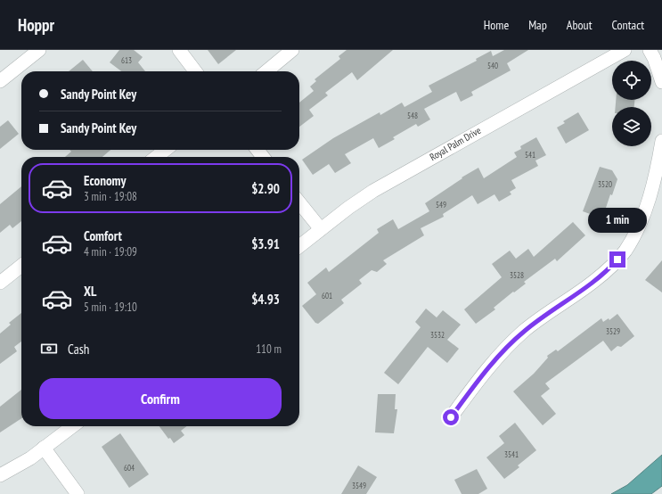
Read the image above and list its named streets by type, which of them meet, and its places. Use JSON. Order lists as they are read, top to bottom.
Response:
{
  "streets": {
    "street": ["Royal Palm Drive"]
  },
  "house_numbers": [
    "613",
    "540",
    "548",
    "541",
    "3520",
    "549",
    "3528",
    "601",
    "3529",
    "3532",
    "3541",
    "604",
    "3549"
  ],
  "page": {
    "header": "Hoppr",
    "nav": [
      "Home",
      "Map",
      "About",
      "Contact"
    ],
    "banner": ["Sandy Point Key", "Sandy Point Key"],
    "list": [
      {
        "name": "Economy",
        "note": "3 min · 19:08",
        "value": "$2.90"
      },
      {
        "name": "Comfort",
        "note": "4 min · 19:09",
        "value": "$3.91"
      },
      {
        "name": "XL",
        "note": "5 min · 19:10",
        "value": "$4.93"
      }
    ],
    "bubble": "1 min",
    "pay": ["Cash", "110 m"],
    "buttons": "Confirm"
  }
}
